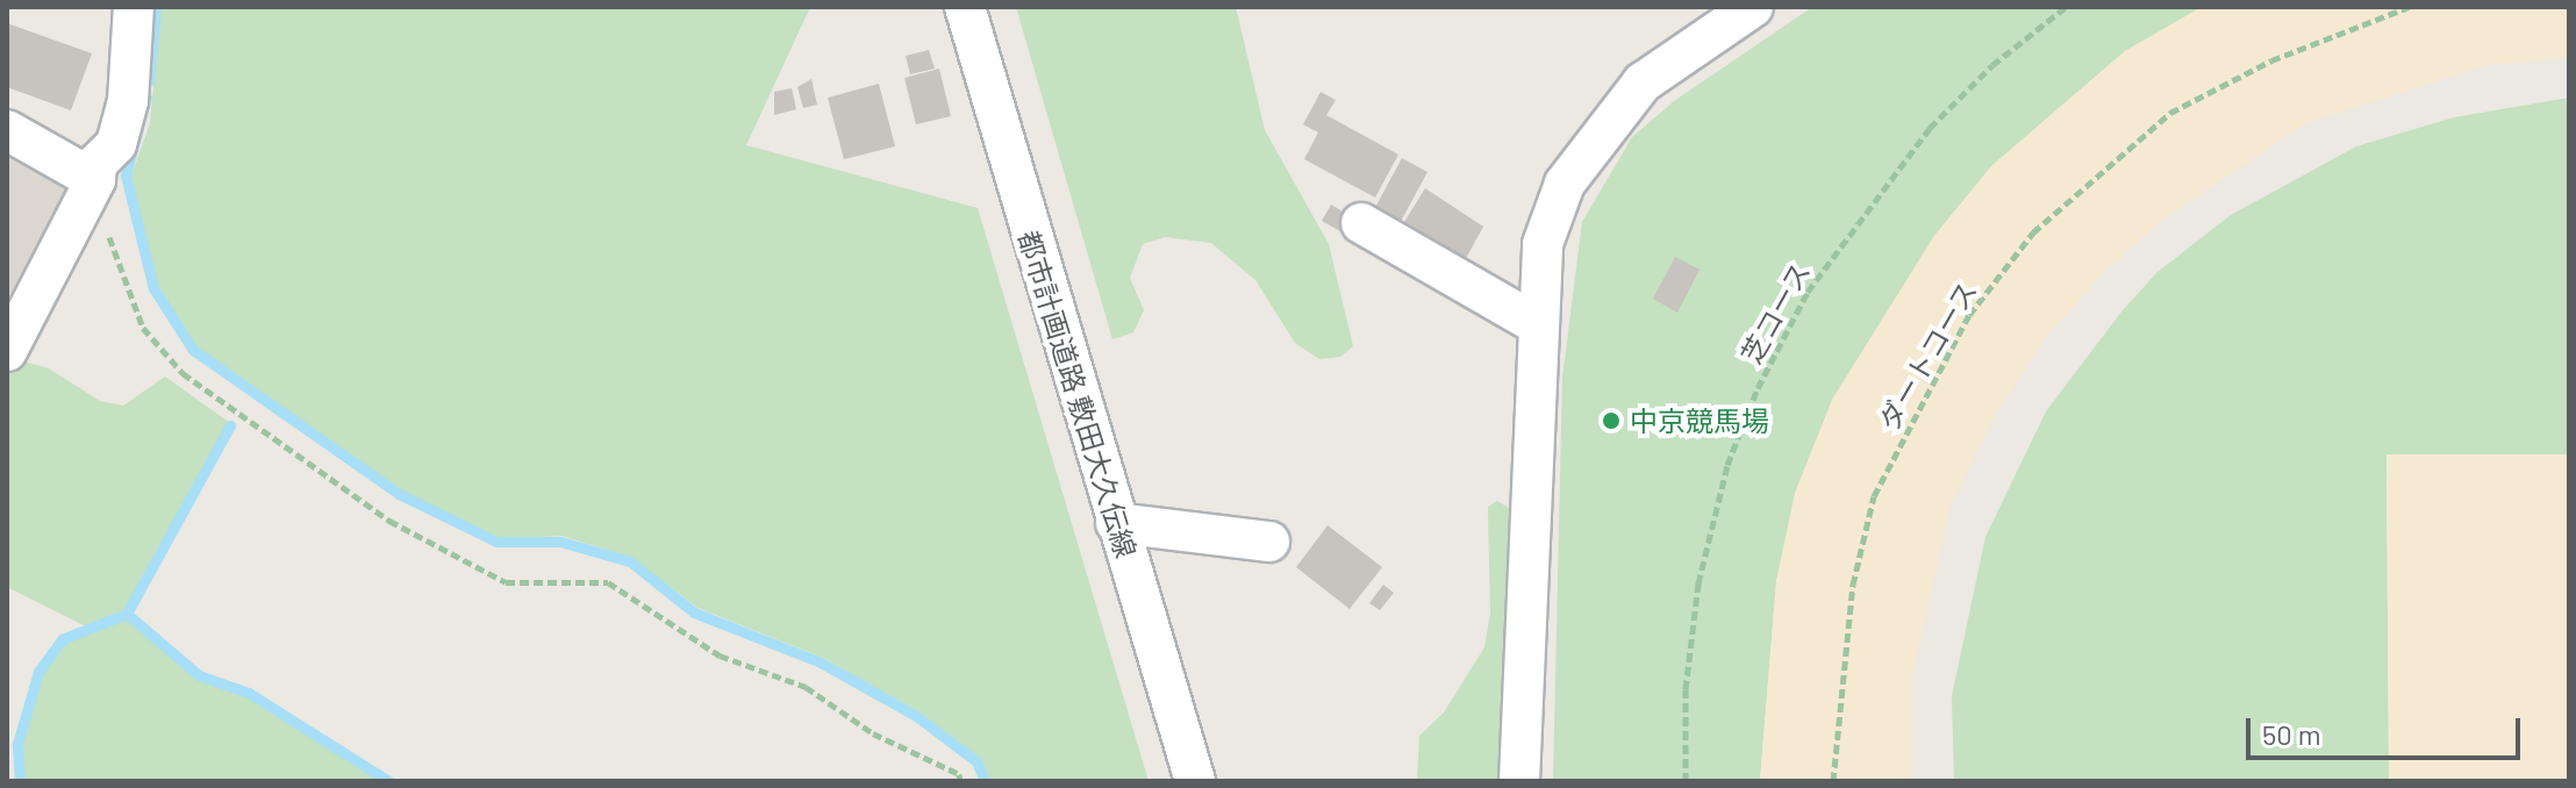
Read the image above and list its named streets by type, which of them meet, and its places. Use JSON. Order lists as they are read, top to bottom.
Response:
{
  "streets": {
    "street": ["都市計画道路 敷田大久伝線"],
    "path": ["芝コース", "ダートコース"]
  },
  "places": ["中京競馬場"],
  "scale_bar": "50 m"
}
